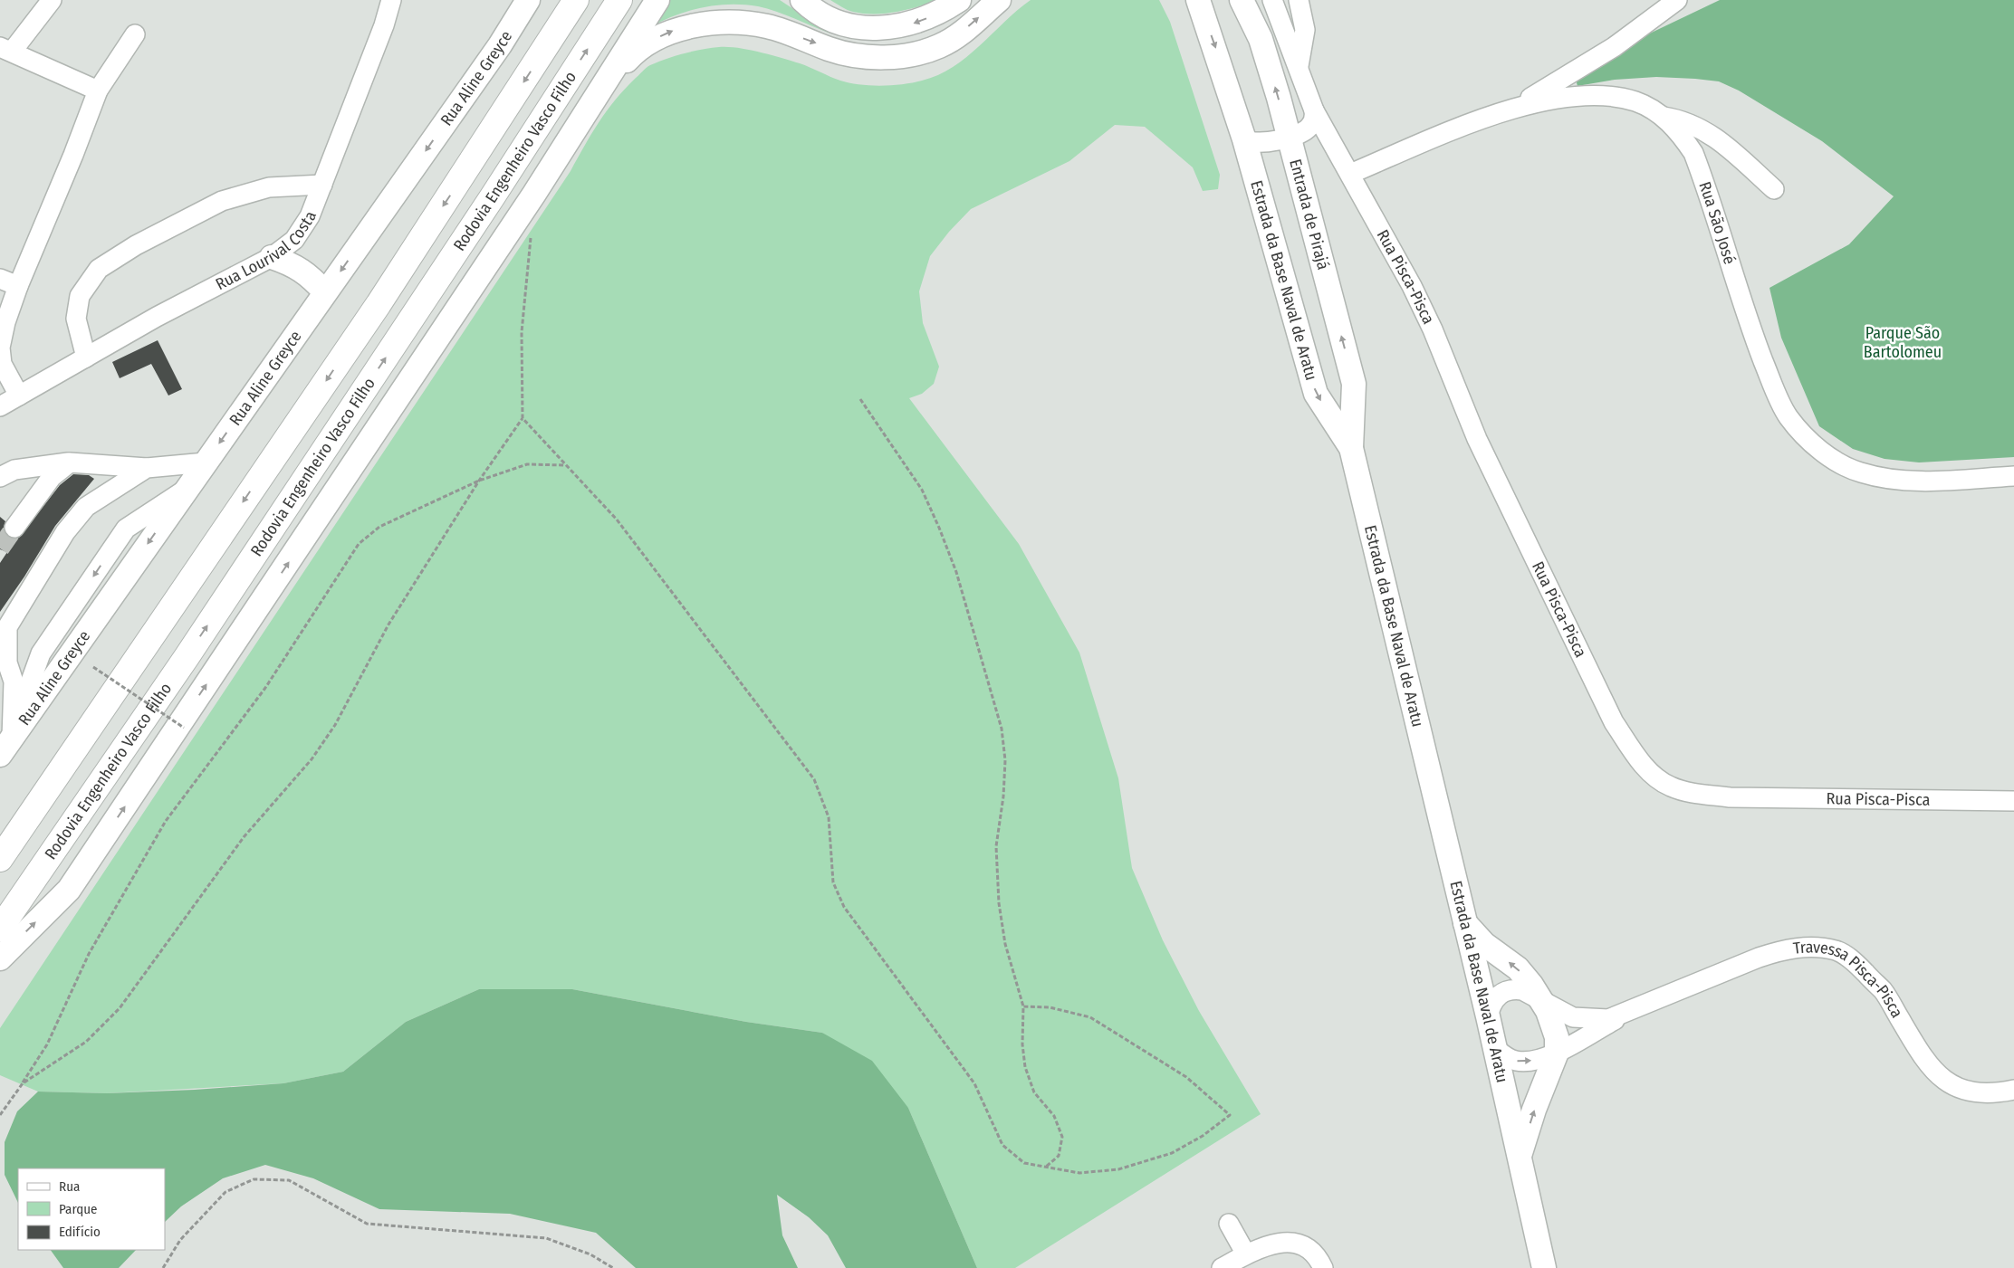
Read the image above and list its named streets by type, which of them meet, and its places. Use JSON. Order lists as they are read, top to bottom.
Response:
{
  "streets": {
    "highway": ["Rodovia Engenheiro Vasco Filho"],
    "main road": ["Rua Aline Greyce", "Entrada de Pirajá", "Estrada da Base Naval de Aratu"],
    "street": [
      "Rua São José",
      "Rua Lourival Costa",
      "Rua Pisca-Pisca",
      "Travessa Pisca-Pisca"
    ]
  },
  "crossings": [
    ["Entrada de Pirajá", "Rua Pisca-Pisca"],
    ["Entrada de Pirajá", "Estrada da Base Naval de Aratu"],
    ["Rua São José", "Rua Pisca-Pisca"],
    ["Estrada da Base Naval de Aratu", "Travessa Pisca-Pisca"]
  ],
  "one_way": ["Entrada de Pirajá"],
  "parks": ["Parque São Bartolomeu"],
  "legend": ["Rua", "Parque", "Edifício"]
}
